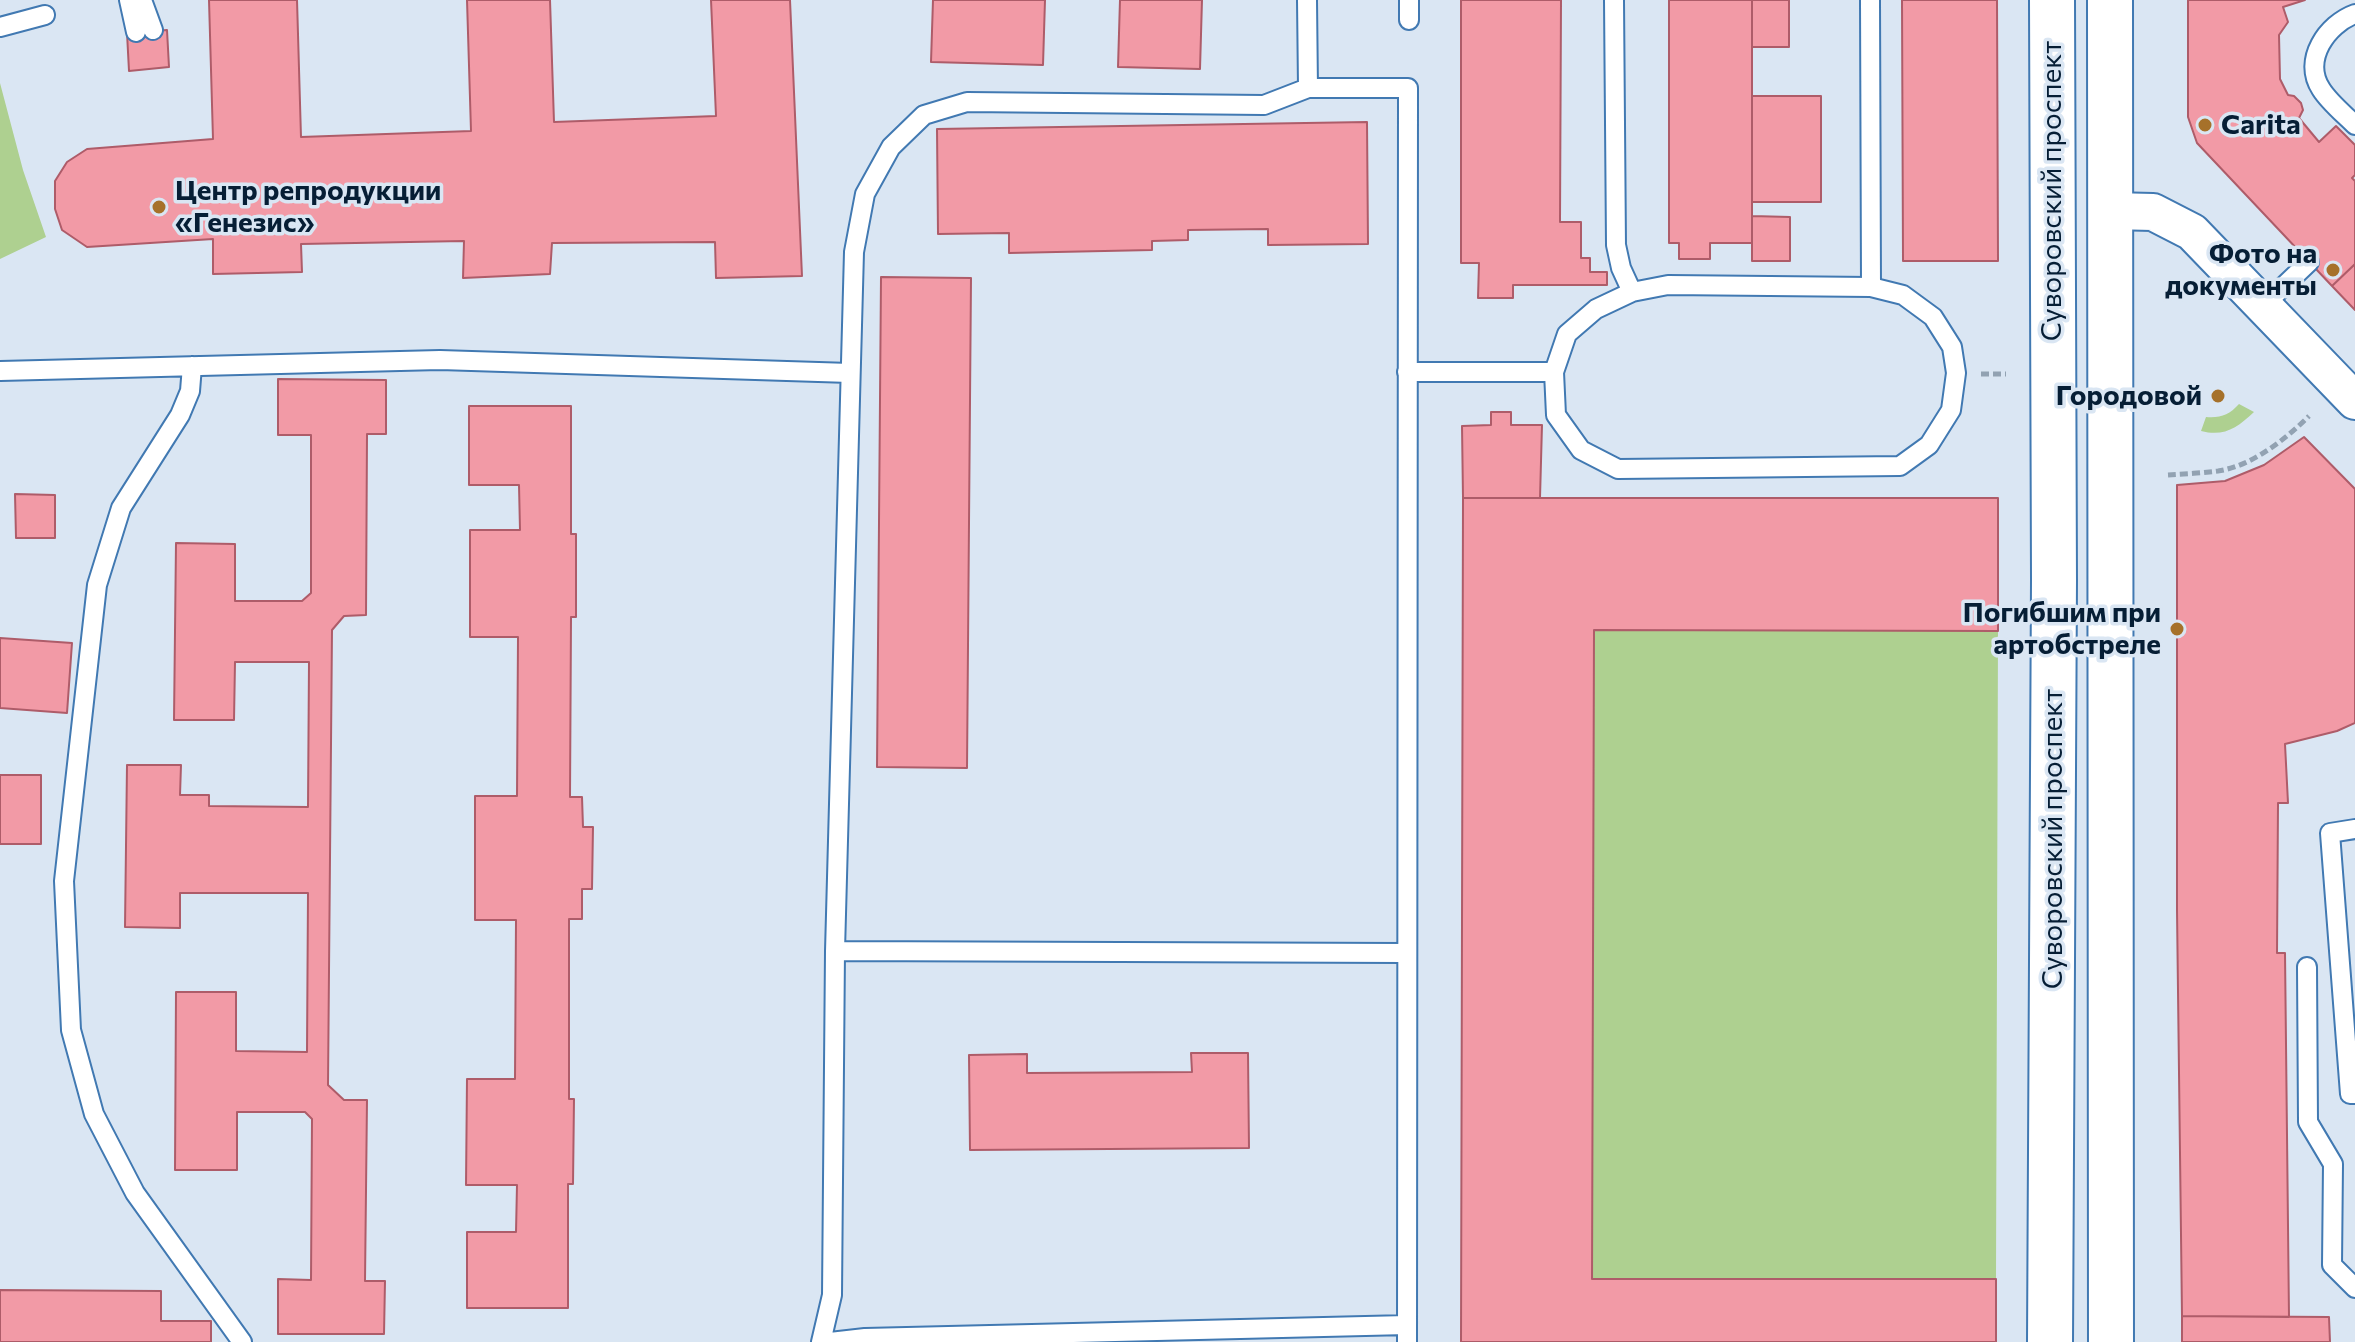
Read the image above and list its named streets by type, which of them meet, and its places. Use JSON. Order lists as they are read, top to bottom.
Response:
{
  "streets": {
    "main road": ["Суворовский проспект"]
  },
  "places": [
    "Carita",
    "Центр репродукции «Генезис»",
    "Фото на документы",
    "Городовой",
    "Погибшим при артобстреле"
  ]
}
